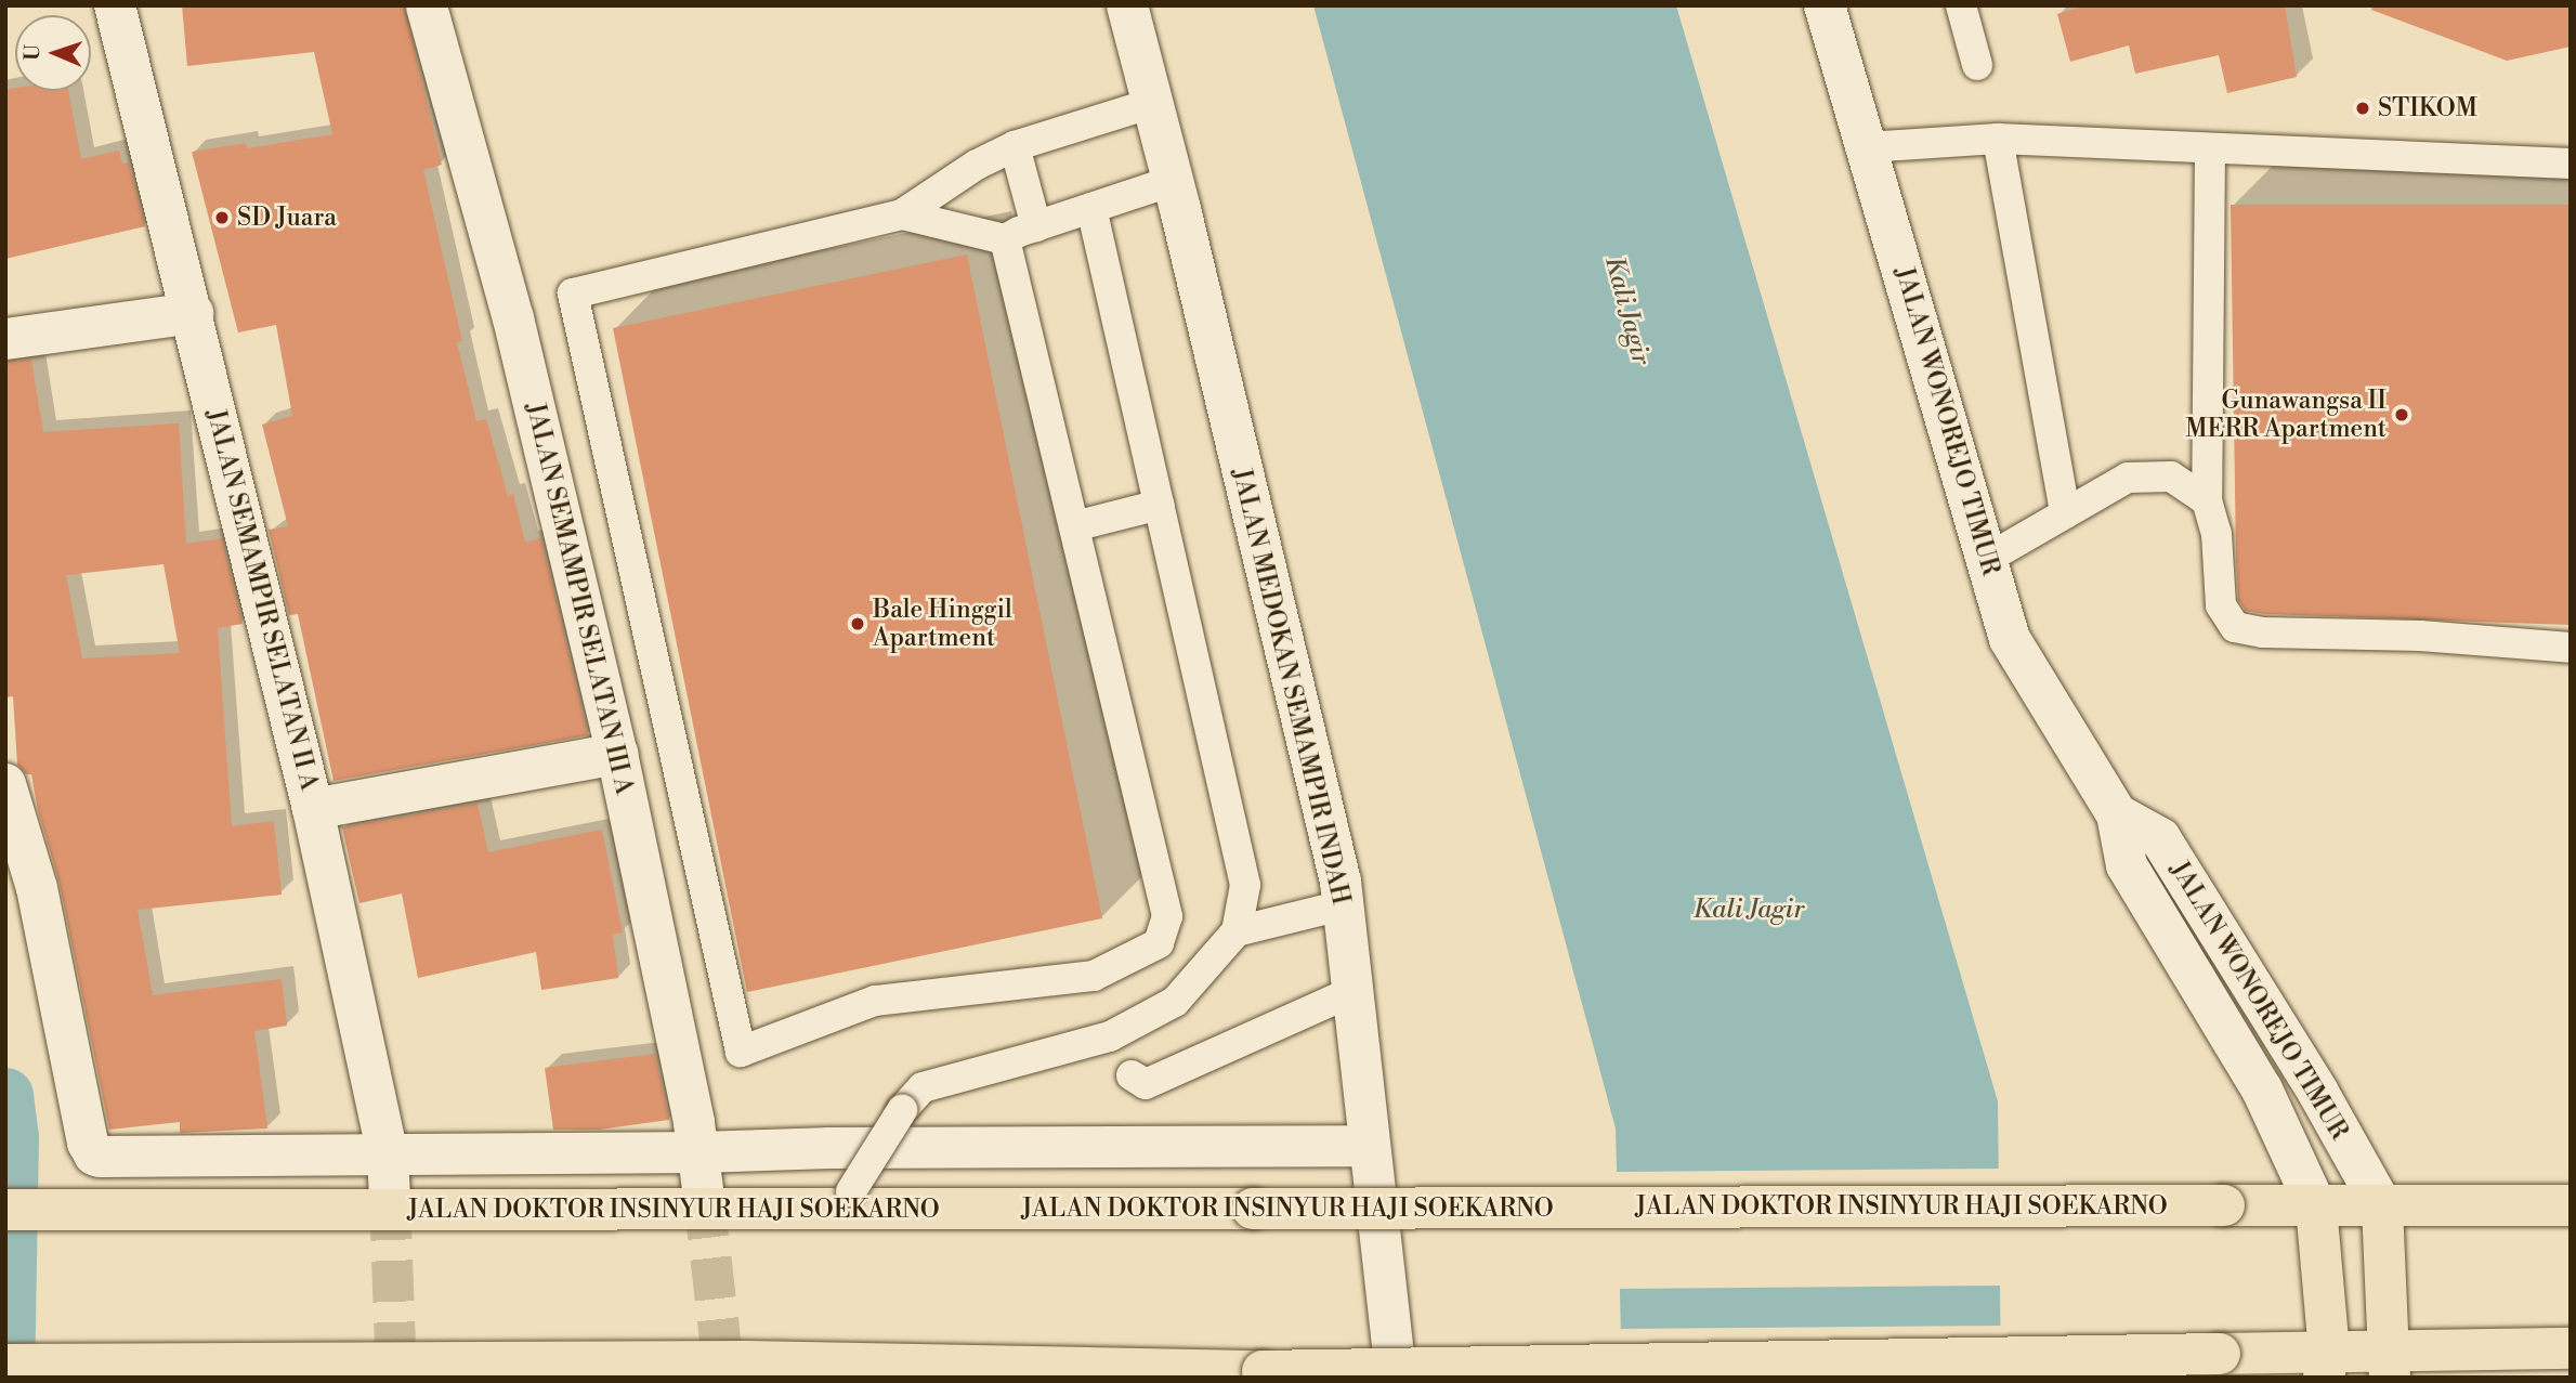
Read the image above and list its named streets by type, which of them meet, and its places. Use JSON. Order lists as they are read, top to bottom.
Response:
{
  "streets": {
    "main road": ["JALAN DOKTOR INSINYUR HAJI SOEKARNO"],
    "street": [
      "JALAN WONOREJO TIMUR",
      "JALAN SEMAMPIR SELATAN III A",
      "JALAN SEMAMPIR SELATAN II A",
      "JALAN MEDOKAN SEMAMPIR INDAH"
    ]
  },
  "crossings": [
    ["JALAN WONOREJO TIMUR", "JALAN DOKTOR INSINYUR HAJI SOEKARNO"]
  ],
  "water": ["Kali Jagir"],
  "places": [
    "STIKOM",
    "SD Juara",
    "Gunawangsa II MERR Apartment",
    "Bale Hinggil Apartment"
  ],
  "north": "left"
}
